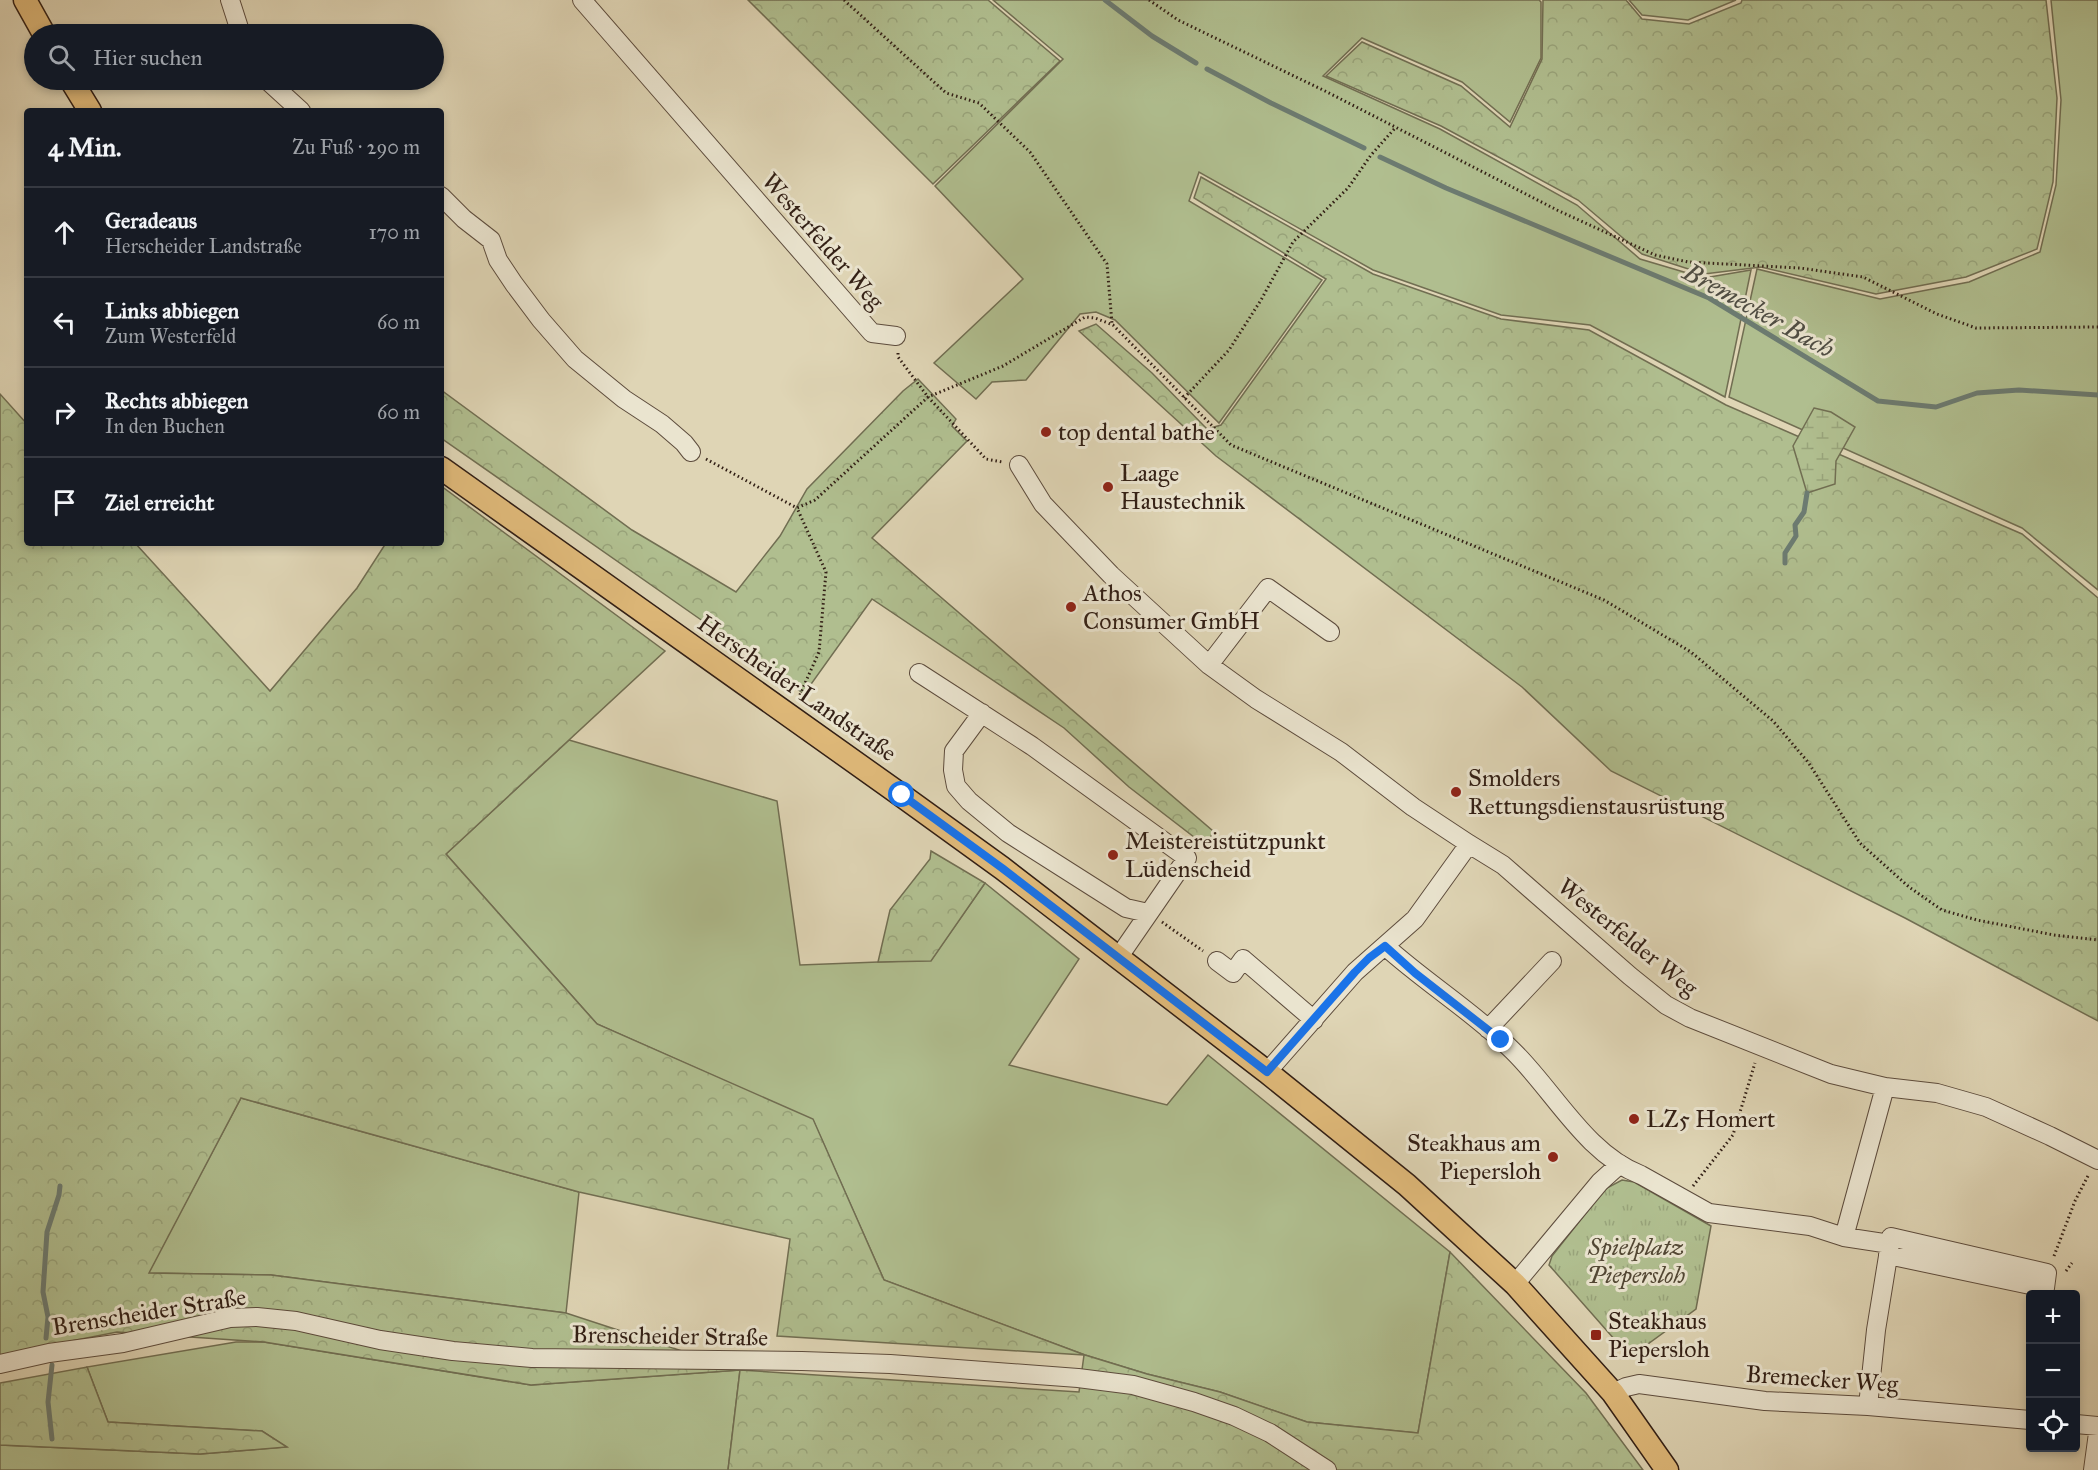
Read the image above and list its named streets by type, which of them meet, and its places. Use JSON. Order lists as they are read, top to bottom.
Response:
{
  "streets": {
    "main road": ["Herscheider Landstraße"],
    "street": ["Westerfelder Weg", "Brenscheider Straße", "Bremecker Weg"]
  },
  "crossings": [
    ["Herscheider Landstraße", "Bremecker Weg"]
  ],
  "water": ["Bremecker Bach"],
  "parks": ["Spielplatz Piepersloh"],
  "places": {
    "other": [
      "top dental bathe",
      "Laage Haustechnik",
      "Athos Consumer GmbH",
      "Smolders Rettungsdienstausrüstung",
      "Meistereistützpunkt Lüdenscheid",
      "LZ5 Homert",
      "Steakhaus am Piepersloh"
    ],
    "transit": ["Steakhaus Piepersloh"]
  },
  "page": {
    "search": "Hier suchen",
    "heading": ["4 Min.", "Zu Fuß · 290 m"],
    "list": [
      ["Geradeaus", "Herscheider Landstraße", "170 m"],
      ["Links abbiegen", "Zum Westerfeld", "60 m"],
      ["Rechts abbiegen", "In den Buchen", "60 m"],
      "Ziel erreicht"
    ],
    "map_buttons": ["+", "−"]
  }
}
